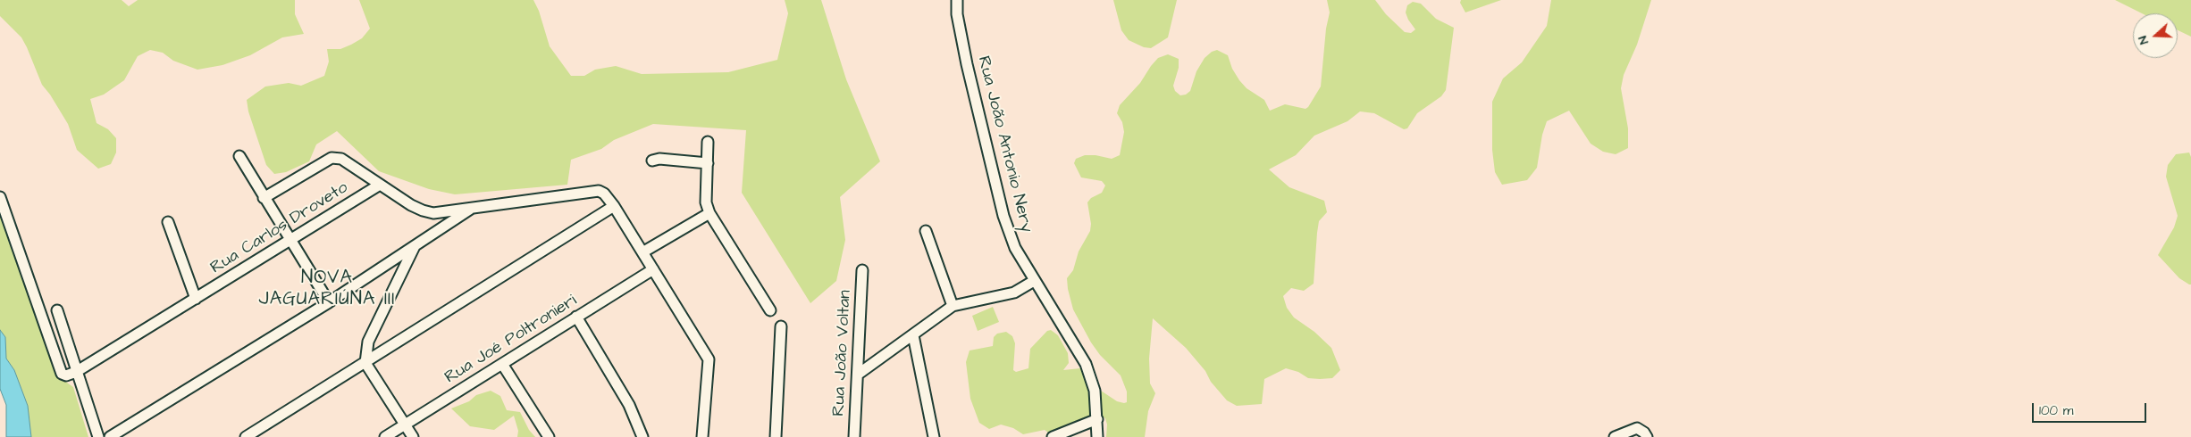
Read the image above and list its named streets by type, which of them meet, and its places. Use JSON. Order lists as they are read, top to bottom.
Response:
{
  "streets": {
    "street": [
      "Rua João Antonio Nery",
      "Rua Carlos Droveto",
      "Rua Joé Poltronieri",
      "Rua João Voltan"
    ]
  },
  "districts": ["NOVA JAGUARIÚNA III"],
  "scale_bar": "100 m",
  "north": "left"
}
